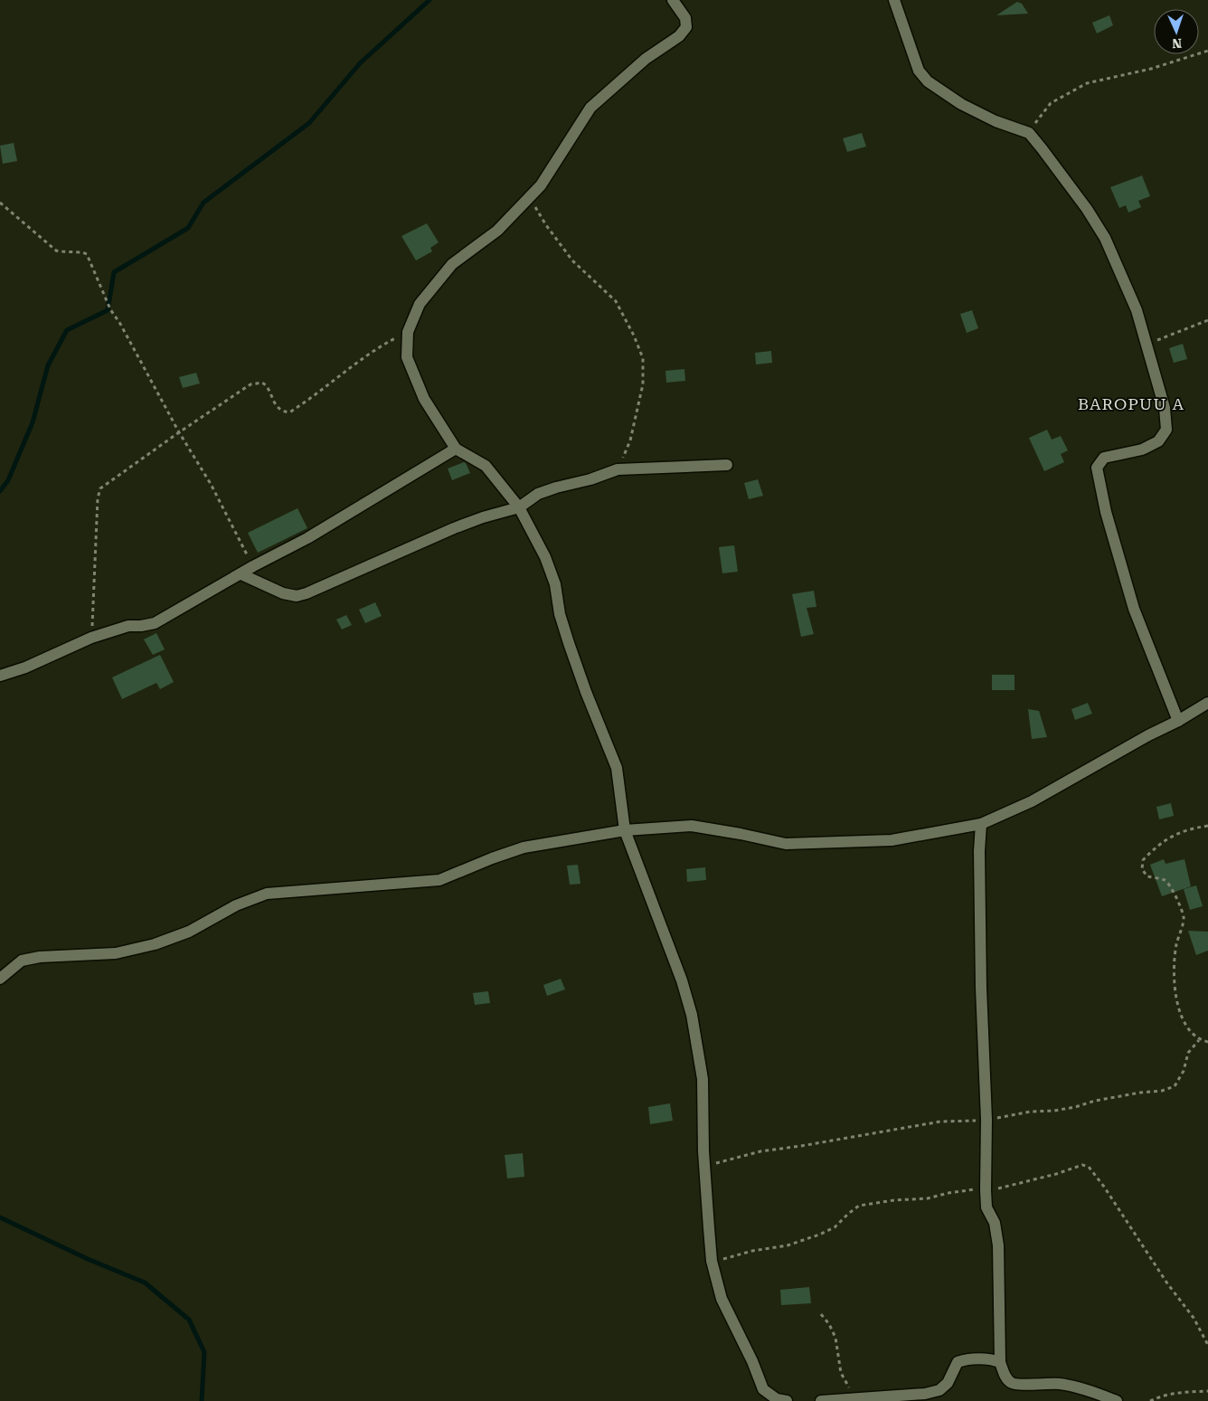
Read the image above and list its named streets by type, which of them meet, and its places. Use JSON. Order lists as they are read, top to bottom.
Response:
{
  "districts": ["BAROPUU A"],
  "north": "bottom"
}
